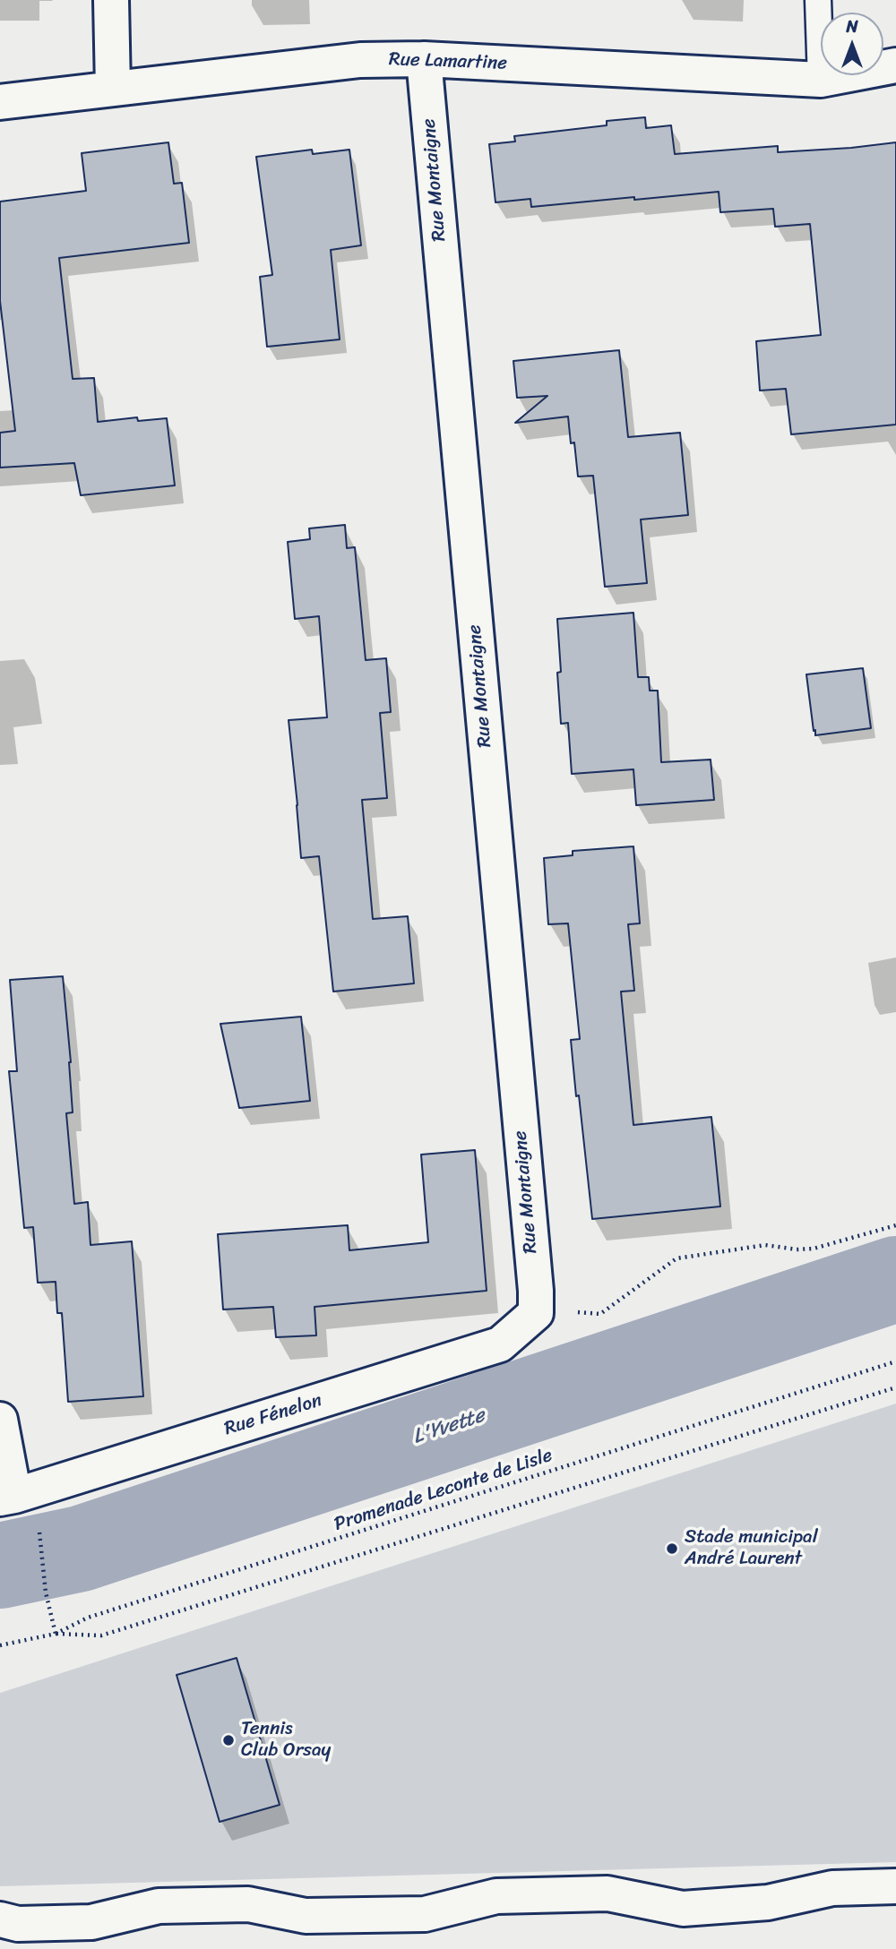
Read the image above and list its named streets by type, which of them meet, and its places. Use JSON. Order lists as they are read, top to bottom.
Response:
{
  "streets": {
    "street": ["Rue Lamartine", "Rue Montaigne", "Rue Fénelon"],
    "path": ["Promenade Leconte de Lisle"]
  },
  "crossings": [
    ["Rue Lamartine", "Rue Montaigne"],
    ["Rue Montaigne", "Rue Fénelon"]
  ],
  "water": ["L'Yvette"],
  "places": ["Stade municipal André Laurent", "Tennis Club Orsay"],
  "north": "top"
}
